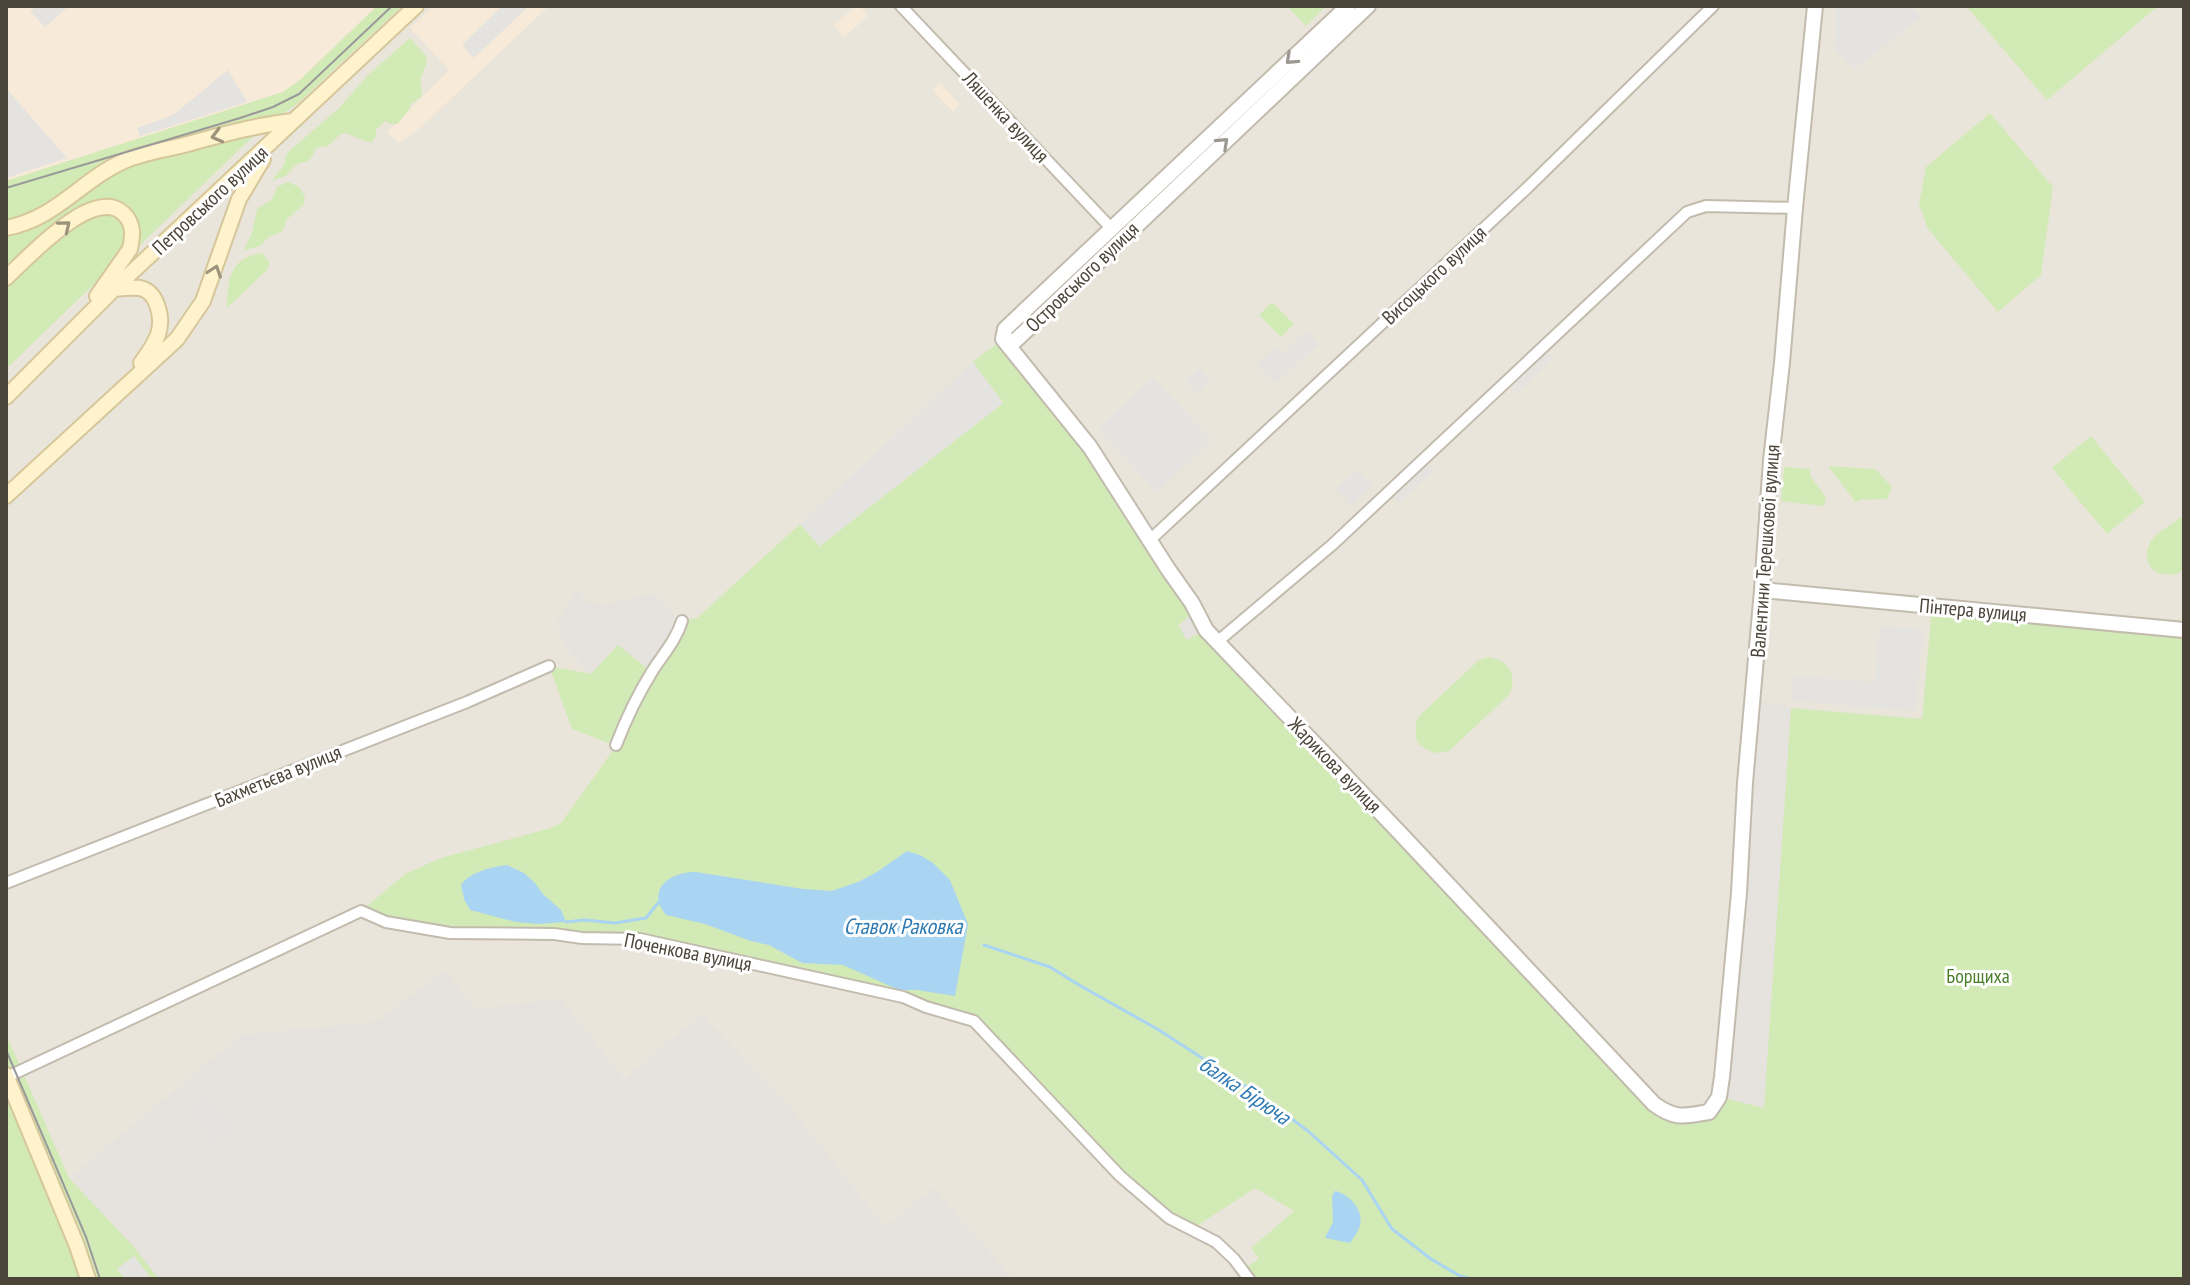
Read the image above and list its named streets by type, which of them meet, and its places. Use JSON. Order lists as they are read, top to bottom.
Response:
{
  "streets": {
    "main road": ["Петровського вулиця"],
    "street": [
      "Ляшенка вулиця",
      "Висоцького вулиця",
      "Островського вулиця",
      "Валентини Терешкової вулиця",
      "Пінтера вулиця",
      "Жарикова вулиця",
      "Бахметьєва вулиця",
      "Поченкова вулиця"
    ]
  },
  "crossings": [
    ["Ляшенка вулиця", "Островського вулиця"],
    ["Висоцького вулиця", "Жарикова вулиця"],
    ["Островського вулиця", "Жарикова вулиця"],
    ["Валентини Терешкової вулиця", "Пінтера вулиця"],
    ["Валентини Терешкової вулиця", "Жарикова вулиця"]
  ],
  "water": ["Ставок Раковка", "балка Бірюча"],
  "parks": ["Борщиха"]
}
